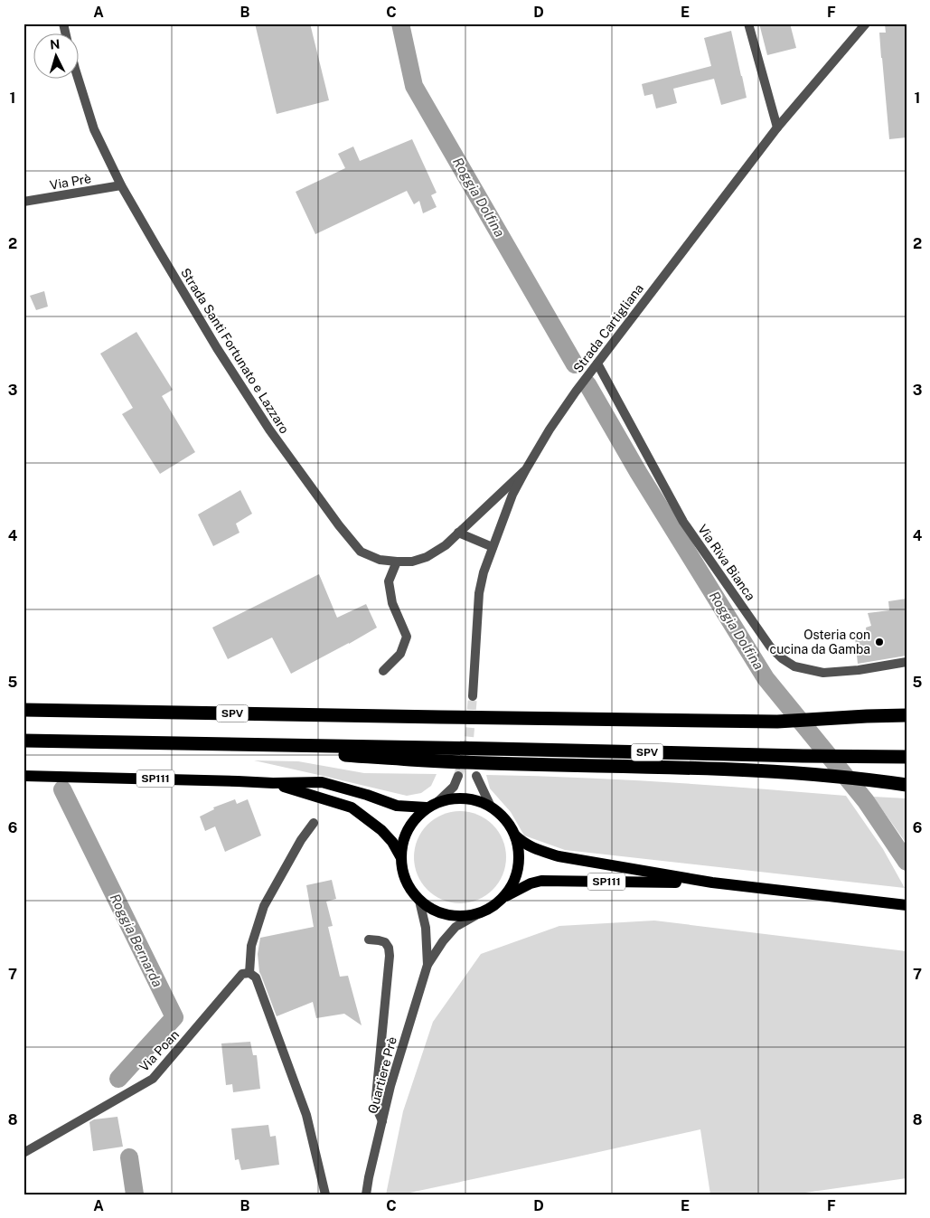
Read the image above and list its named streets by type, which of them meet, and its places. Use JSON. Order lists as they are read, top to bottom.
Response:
{
  "streets": {
    "highway": ["SPV"],
    "main road": ["SP111"],
    "street": [
      "Via Prè",
      "Strada Cartigliana",
      "Strada Santi Fortunato e Lazzaro",
      "Via Riva Bianca",
      "Via Poan",
      "Quartiere Prè"
    ]
  },
  "crossings": [
    ["Via Prè", "Strada Santi Fortunato e Lazzaro"],
    ["Strada Cartigliana", "Strada Santi Fortunato e Lazzaro"],
    ["Strada Cartigliana", "Via Riva Bianca"],
    ["SP111", "Quartiere Prè"]
  ],
  "water": ["Roggia Dolfina", "Roggia Bernarda"],
  "places": ["Osteria con cucina da Gamba"],
  "north": "top",
  "grid": {
    "columns": [
      "A",
      "B",
      "C",
      "D",
      "E",
      "F"
    ],
    "rows": [
      "1",
      "2",
      "3",
      "4",
      "5",
      "6",
      "7",
      "8"
    ]
  }
}
